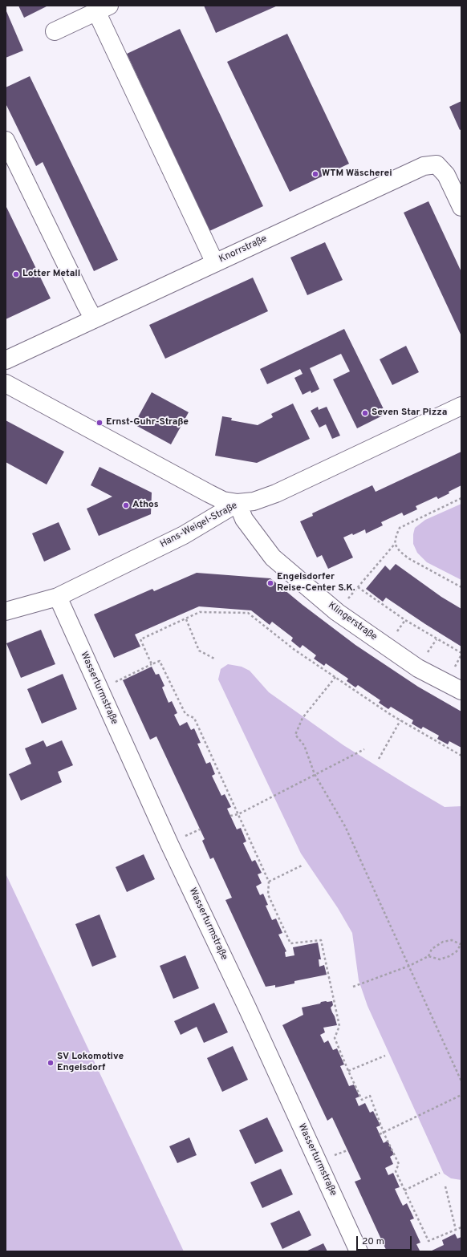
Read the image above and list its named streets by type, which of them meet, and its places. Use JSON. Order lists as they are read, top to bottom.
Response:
{
  "streets": {
    "street": [
      "Knorrstraße",
      "Hans-Weigel-Straße",
      "Klingerstraße",
      "Wasserturmstraße"
    ]
  },
  "crossings": [
    ["Hans-Weigel-Straße", "Klingerstraße"],
    ["Hans-Weigel-Straße", "Wasserturmstraße"]
  ],
  "places": [
    "WTM Wäscherei",
    "Lotter Metall",
    "Seven Star Pizza",
    "Ernst-Guhr-Straße",
    "Athos",
    "Engelsdorfer Reise-Center S.K.",
    "SV Lokomotive Engelsdorf"
  ],
  "scale_bar": "20 m"
}
